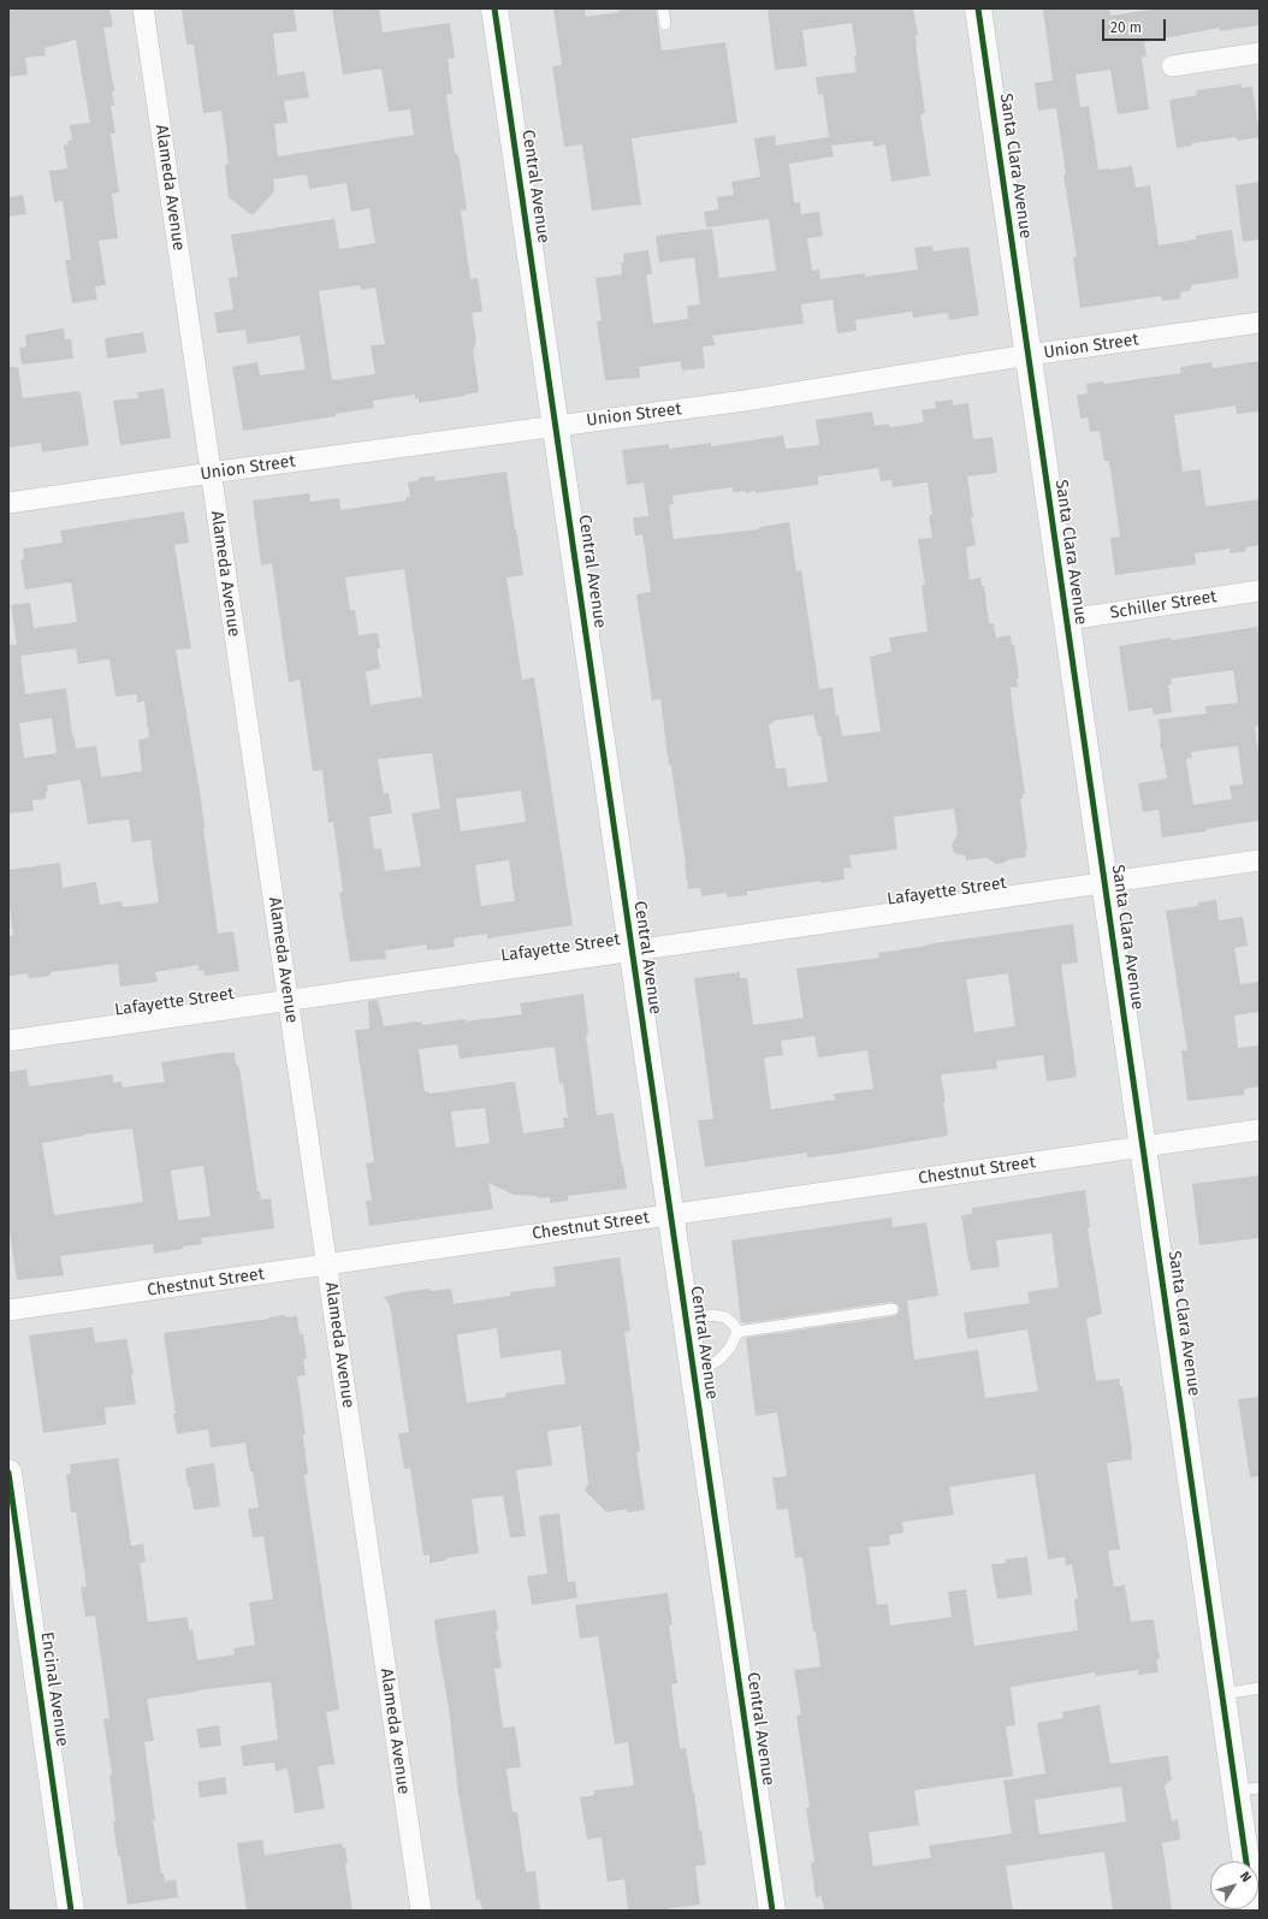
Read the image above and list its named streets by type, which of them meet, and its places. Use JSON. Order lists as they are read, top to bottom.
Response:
{
  "streets": {
    "street": [
      "Santa Clara Avenue",
      "Central Avenue",
      "Alameda Avenue",
      "Union Street",
      "Schiller Street",
      "Lafayette Street",
      "Chestnut Street",
      "Encinal Avenue"
    ]
  },
  "crossings": [
    ["Santa Clara Avenue", "Union Street"],
    ["Santa Clara Avenue", "Schiller Street"],
    ["Santa Clara Avenue", "Lafayette Street"],
    ["Santa Clara Avenue", "Chestnut Street"],
    ["Central Avenue", "Union Street"],
    ["Central Avenue", "Lafayette Street"],
    ["Central Avenue", "Chestnut Street"],
    ["Alameda Avenue", "Union Street"],
    ["Alameda Avenue", "Lafayette Street"],
    ["Alameda Avenue", "Chestnut Street"]
  ],
  "scale_bar": "20 m",
  "north": "top right"
}
